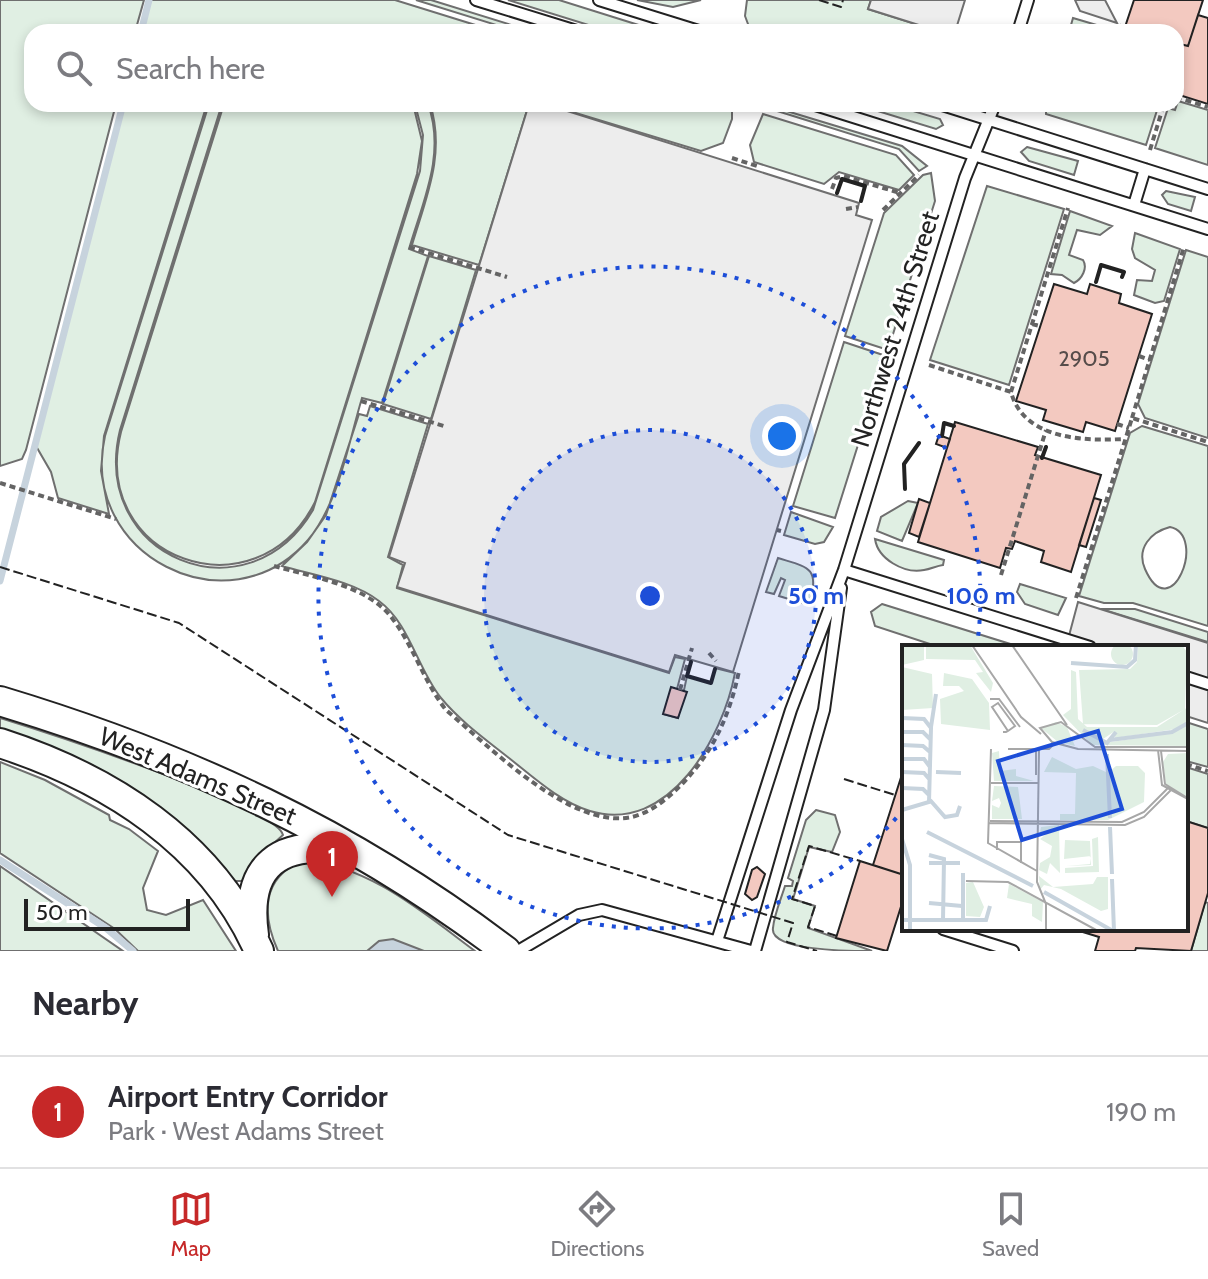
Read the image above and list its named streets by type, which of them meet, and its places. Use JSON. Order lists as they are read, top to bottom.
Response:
{
  "streets": {
    "main road": ["West Adams Street"],
    "lane": ["Northwest 24th Street"]
  },
  "house_numbers": ["2905"],
  "scale_bar": "50 m",
  "page": {
    "search": "Search here",
    "pins": "1",
    "scale": "50 m",
    "heading": "Nearby",
    "list": [
      {
        "mark": "1",
        "name": "Airport Entry Corridor",
        "note": "Park · West Adams Street",
        "value": "190 m"
      }
    ],
    "nav": ["Map", "Directions", "Saved"]
  },
  "rings": ["50 m", "100 m"]
}
